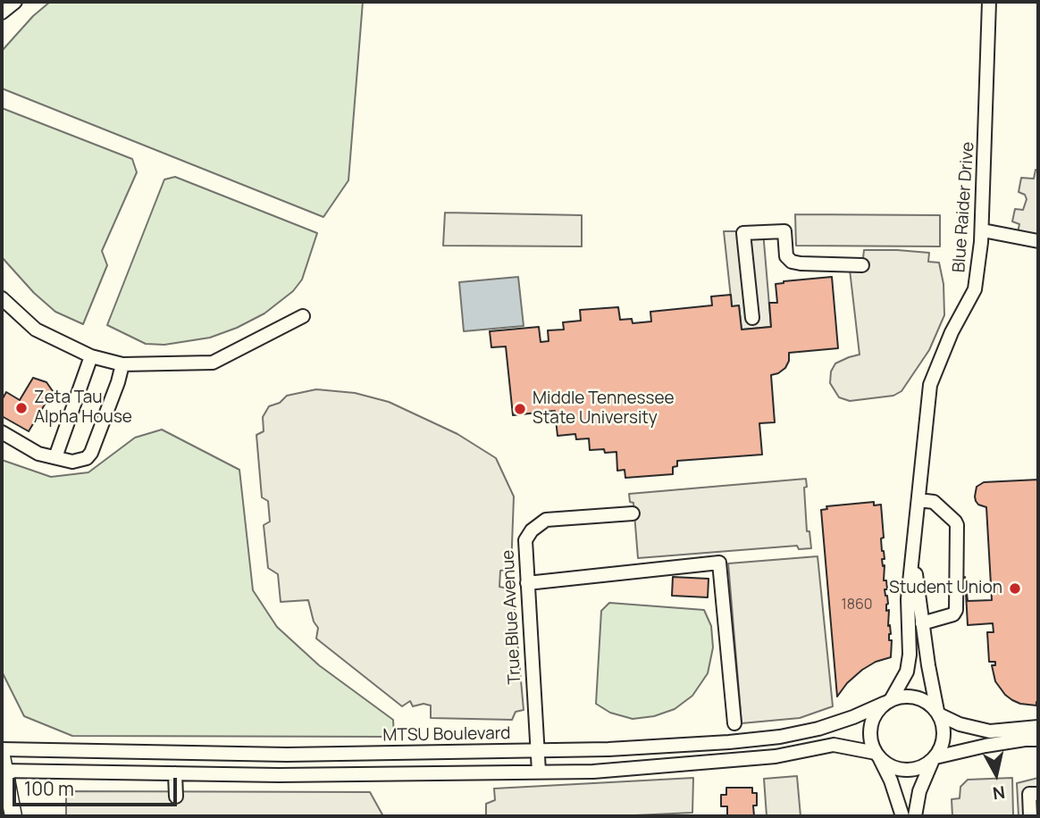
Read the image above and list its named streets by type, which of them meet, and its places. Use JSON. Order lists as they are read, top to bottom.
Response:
{
  "streets": {
    "street": ["Blue Raider Drive", "True Blue Avenue", "MTSU Boulevard"]
  },
  "crossings": [
    ["Blue Raider Drive", "MTSU Boulevard"],
    ["True Blue Avenue", "MTSU Boulevard"]
  ],
  "places": ["Zeta Tau Alpha House", "Middle Tennessee State University", "Student Union"],
  "house_numbers": ["1860"],
  "scale_bar": "100 m",
  "north": "bottom"
}
